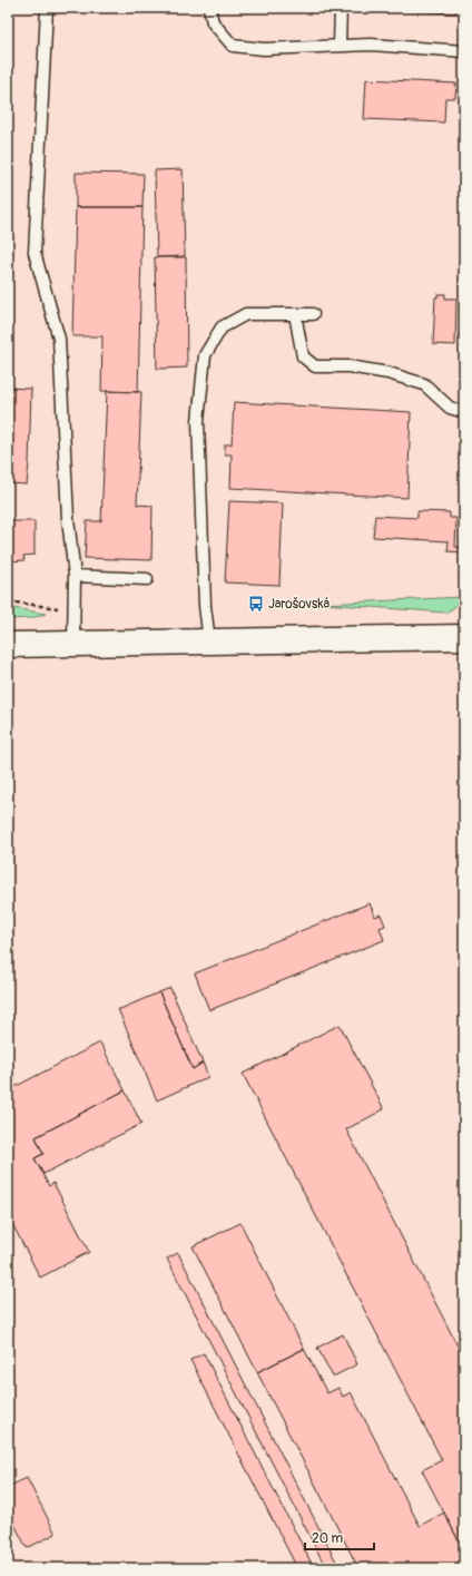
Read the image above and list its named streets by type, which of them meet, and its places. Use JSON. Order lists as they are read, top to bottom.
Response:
{
  "places": {
    "bus stop": ["Jarošovská"]
  },
  "scale_bar": "20 m"
}
